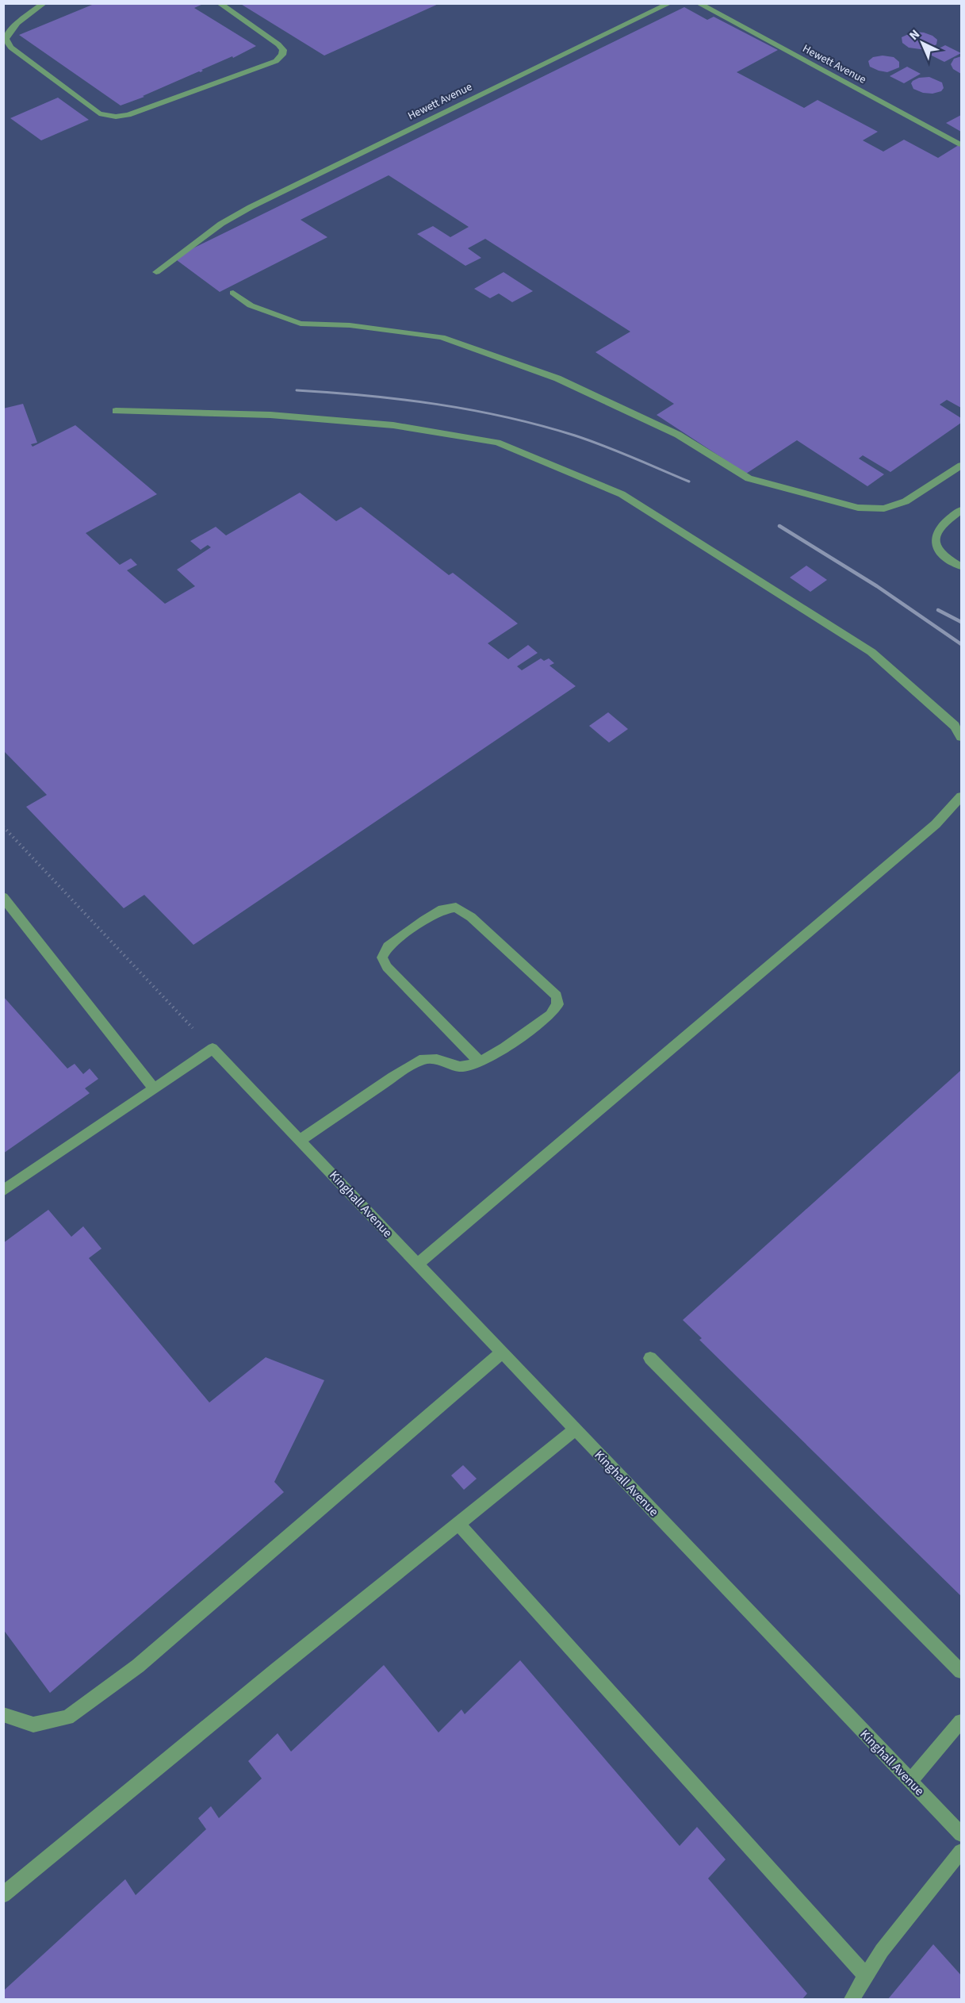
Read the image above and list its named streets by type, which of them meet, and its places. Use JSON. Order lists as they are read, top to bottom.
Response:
{
  "streets": {
    "lane": ["Hewett Avenue", "Kinghall Avenue"]
  },
  "north": "top left"
}
